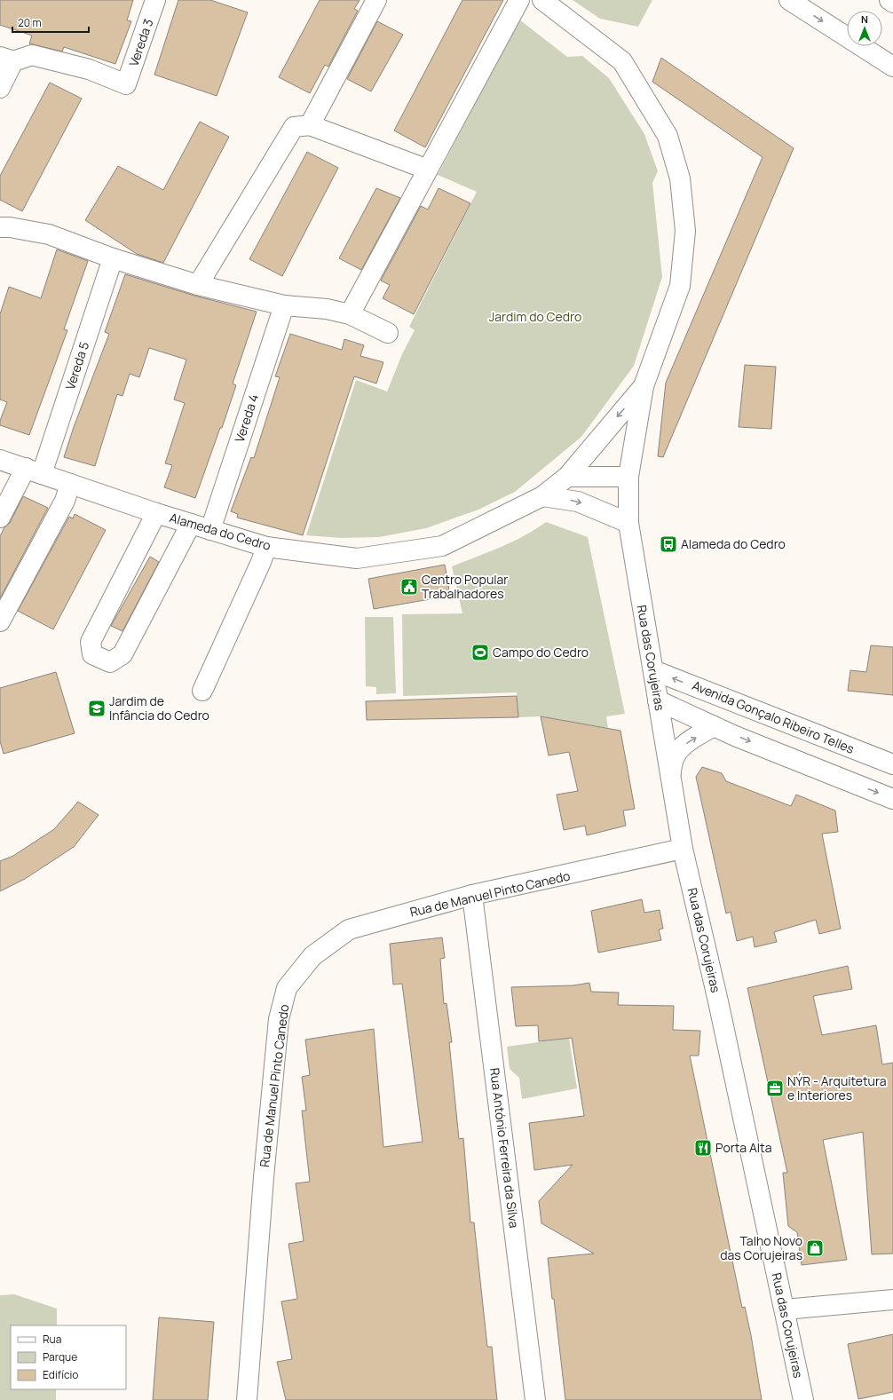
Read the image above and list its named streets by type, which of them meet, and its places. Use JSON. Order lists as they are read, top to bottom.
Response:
{
  "streets": {
    "main road": [
      "Vereda 3",
      "Vereda 5",
      "Vereda 4",
      "Alameda do Cedro",
      "Rua das Corujeiras",
      "Avenida Gonçalo Ribeiro Telles",
      "Rua de Manuel Pinto Canedo",
      "Rua António Ferreira da Silva"
    ]
  },
  "crossings": [
    ["Vereda 5", "Alameda do Cedro"],
    ["Vereda 4", "Alameda do Cedro"],
    ["Alameda do Cedro", "Rua das Corujeiras"],
    ["Rua das Corujeiras", "Avenida Gonçalo Ribeiro Telles"],
    ["Rua das Corujeiras", "Rua de Manuel Pinto Canedo"],
    ["Rua de Manuel Pinto Canedo", "Rua António Ferreira da Silva"]
  ],
  "parks": ["Jardim do Cedro"],
  "places": {
    "bus stop": ["Alameda do Cedro"],
    "public building": ["Centro Popular Trabalhadores"],
    "sports": ["Campo do Cedro"],
    "school or university": ["Jardim de Infância do Cedro"],
    "office": ["NÝR - Arquitetura e Interiores"],
    "restaurant": ["Porta Alta"],
    "shop": ["Talho Novo das Corujeiras"]
  },
  "legend": ["Rua", "Parque", "Edifício"],
  "scale_bar": "20 m",
  "north": "top"
}
